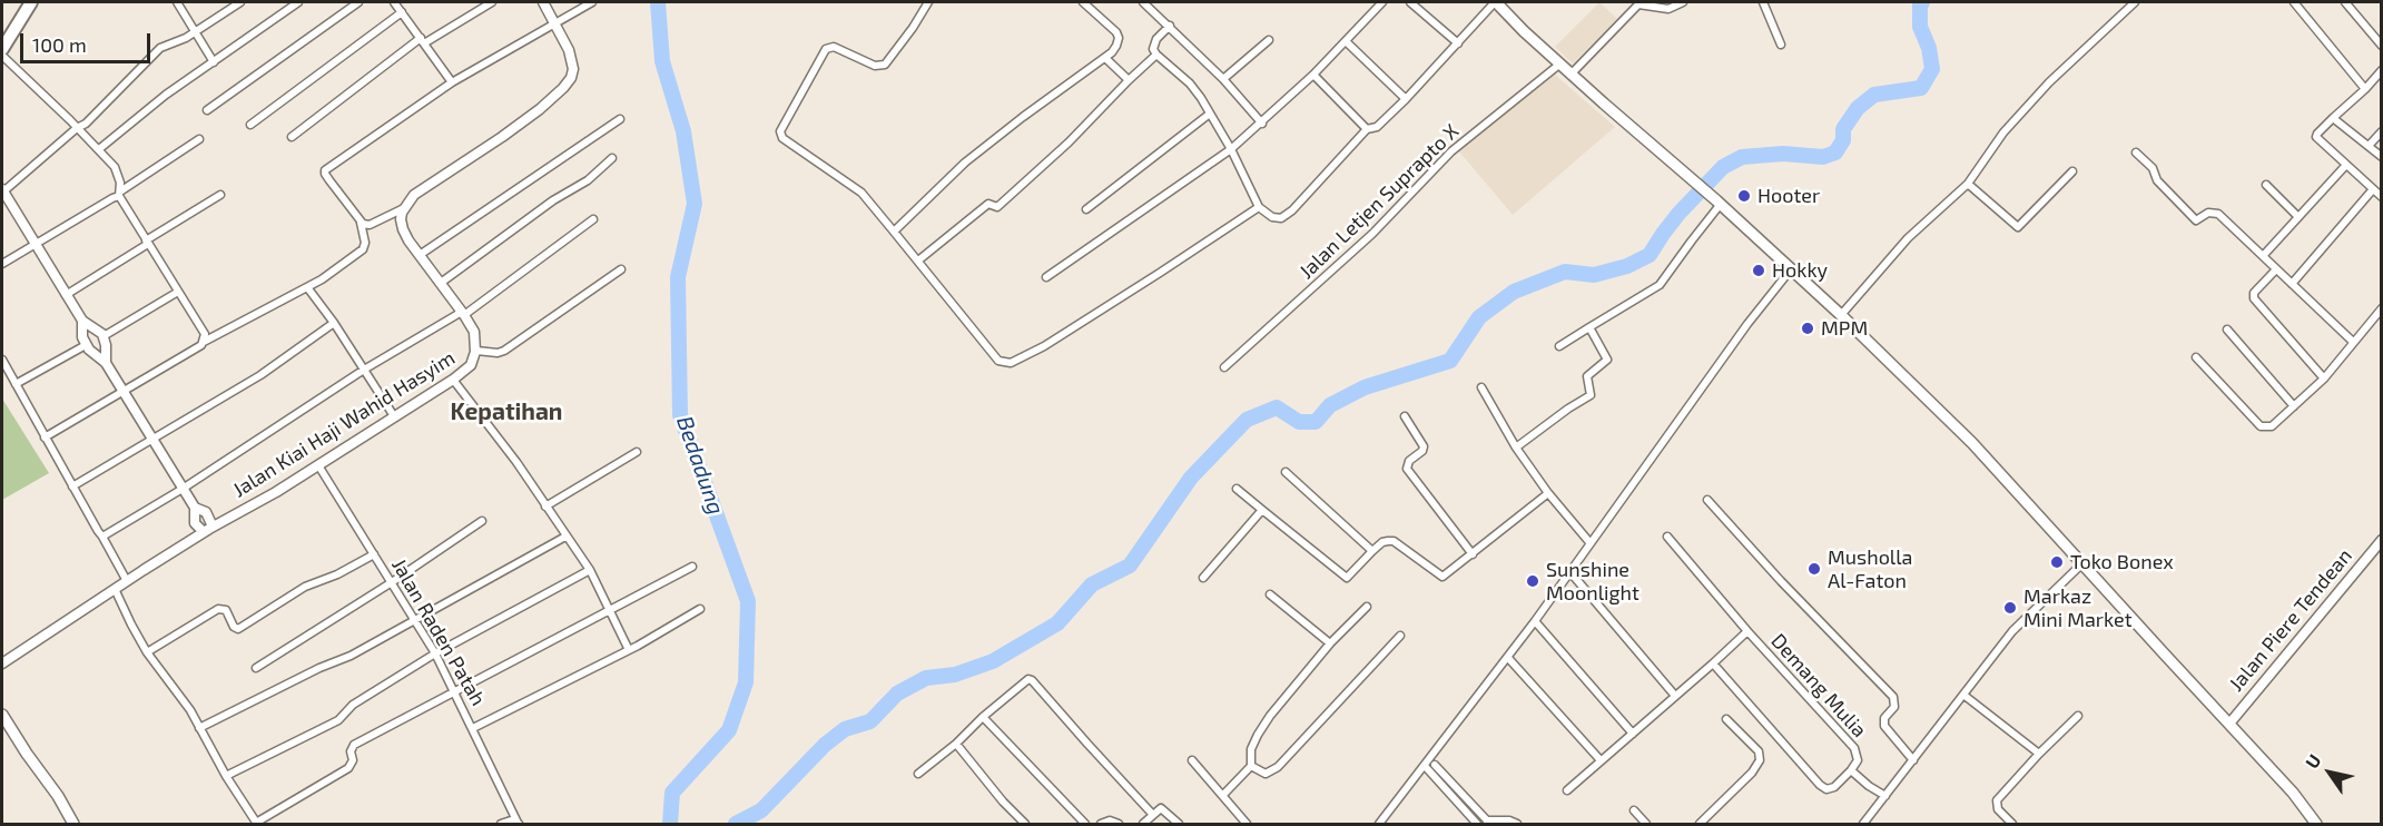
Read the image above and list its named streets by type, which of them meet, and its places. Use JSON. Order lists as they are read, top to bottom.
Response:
{
  "streets": {
    "street": [
      "Jalan Letjen Suprapto X",
      "Jalan Kiai Haji Wahid Hasyim",
      "Jalan Piere Tendean",
      "Jalan Raden Patah",
      "Demang Mulia"
    ]
  },
  "crossings": [
    ["Jalan Kiai Haji Wahid Hasyim", "Jalan Raden Patah"]
  ],
  "districts": ["Kepatihan"],
  "water": ["Bedadung"],
  "places": [
    "Hooter",
    "Hokky",
    "MPM",
    "Toko Bonex",
    "Musholla Al-Faton",
    "Sunshine Moonlight",
    "Markaz Mini Market"
  ],
  "scale_bar": "100 m",
  "north": "top left"
}
